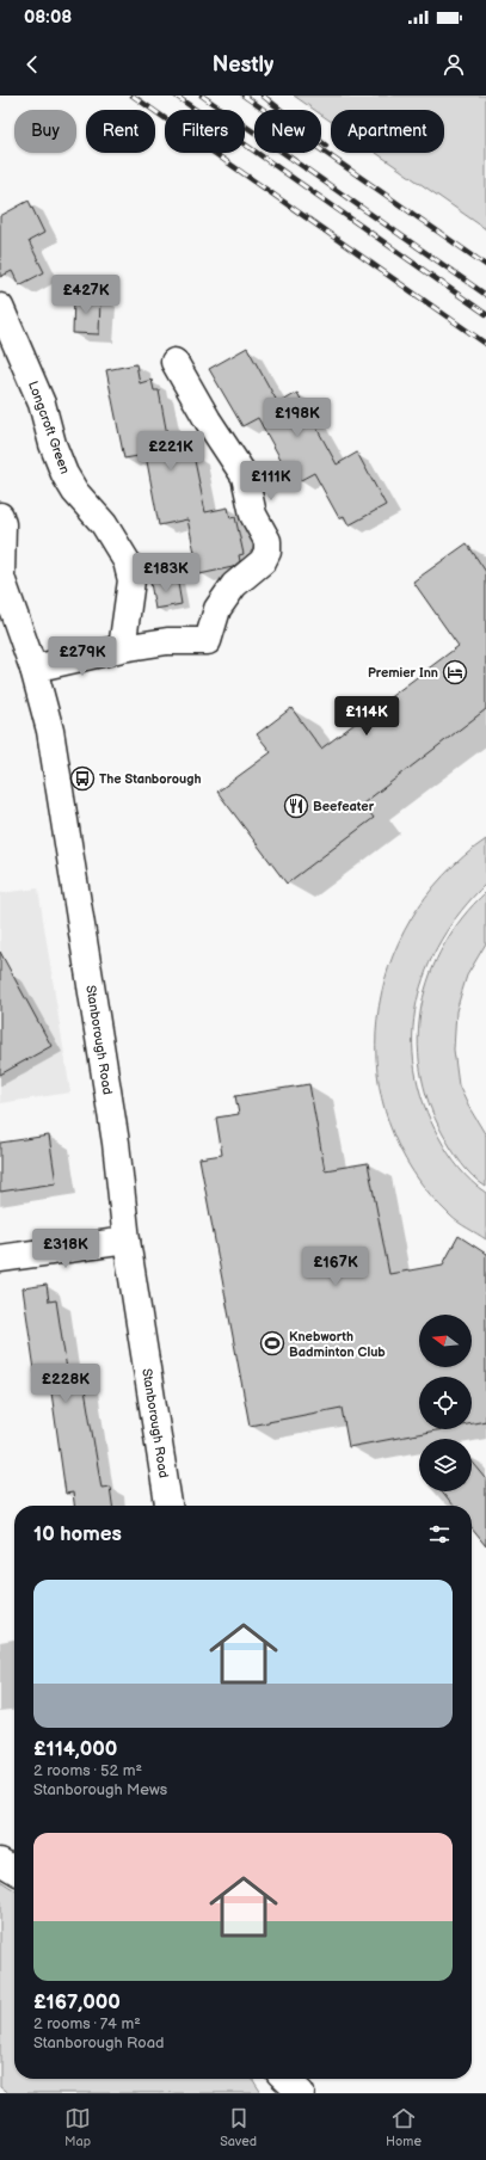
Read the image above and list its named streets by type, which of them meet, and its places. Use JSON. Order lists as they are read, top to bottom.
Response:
{
  "streets": {
    "main road": ["Longcroft Green", "Stanborough Road"]
  },
  "places": {
    "hotel": ["Premier Inn"],
    "bus stop": ["The Stanborough"],
    "restaurant": ["Beefeater"],
    "sports": ["Knebworth Badminton Club"]
  },
  "north": "left",
  "page": {
    "status": "08:08",
    "header": "Nestly",
    "chip": [
      "Buy",
      "Rent",
      "Filters",
      "New",
      "Apartment"
    ],
    "price": [
      "£427K",
      "£198K",
      "£221K",
      "£111K",
      "£183K",
      "£279K",
      "£114K",
      "£318K",
      "£167K",
      "£228K"
    ],
    "heading": "10 homes",
    "list": [
      {
        "name": "£114,000",
        "note": "2 rooms · 52 m² · Stanborough Mews"
      },
      {
        "name": "£167,000",
        "note": "2 rooms · 74 m² · Stanborough Road"
      }
    ],
    "tabs": ["Map", "Saved", "Home"]
  }
}
